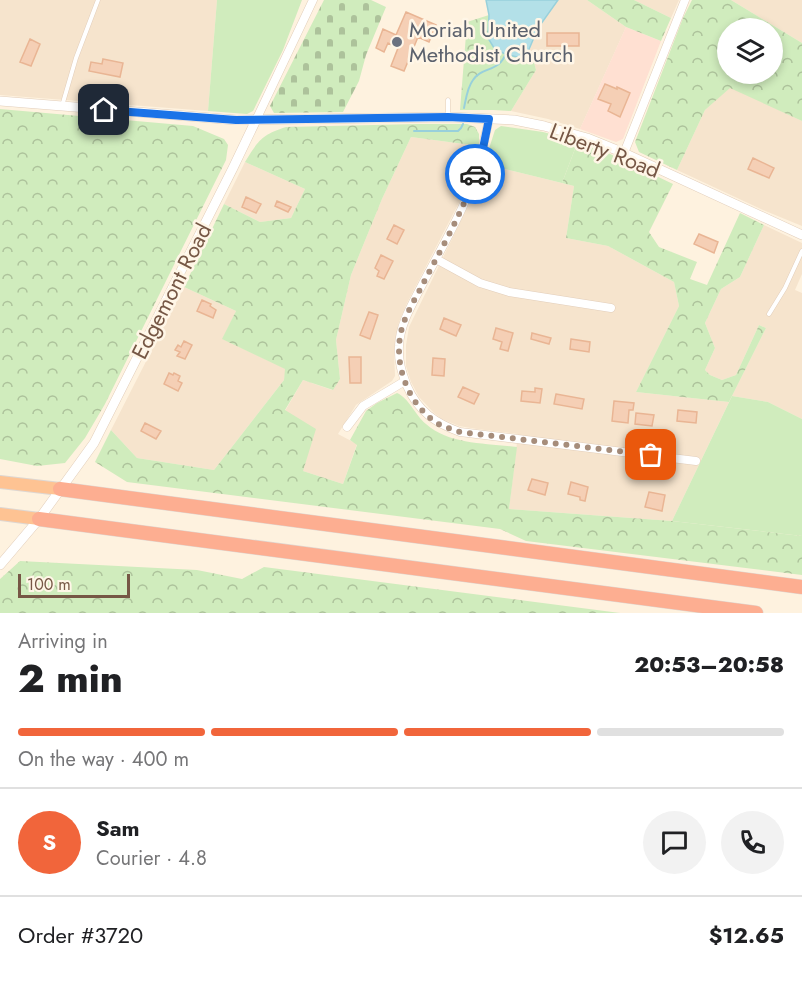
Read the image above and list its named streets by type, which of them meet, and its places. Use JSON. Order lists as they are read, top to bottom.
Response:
{
  "streets": {
    "street": ["Liberty Road", "Edgemont Road"]
  },
  "crossings": [
    ["Liberty Road", "Edgemont Road"]
  ],
  "places": ["Moriah United Methodist Church"],
  "scale_bar": "100 m",
  "page": {
    "scale": "100 m",
    "heading": ["2 min", "Arriving in", "20:53–20:58"],
    "panel": [
      "Sam",
      "Courier · 4.8",
      "Order #3720",
      "$12.65"
    ],
    "bar": "On the way · 400 m",
    "round": "S"
  }
}
